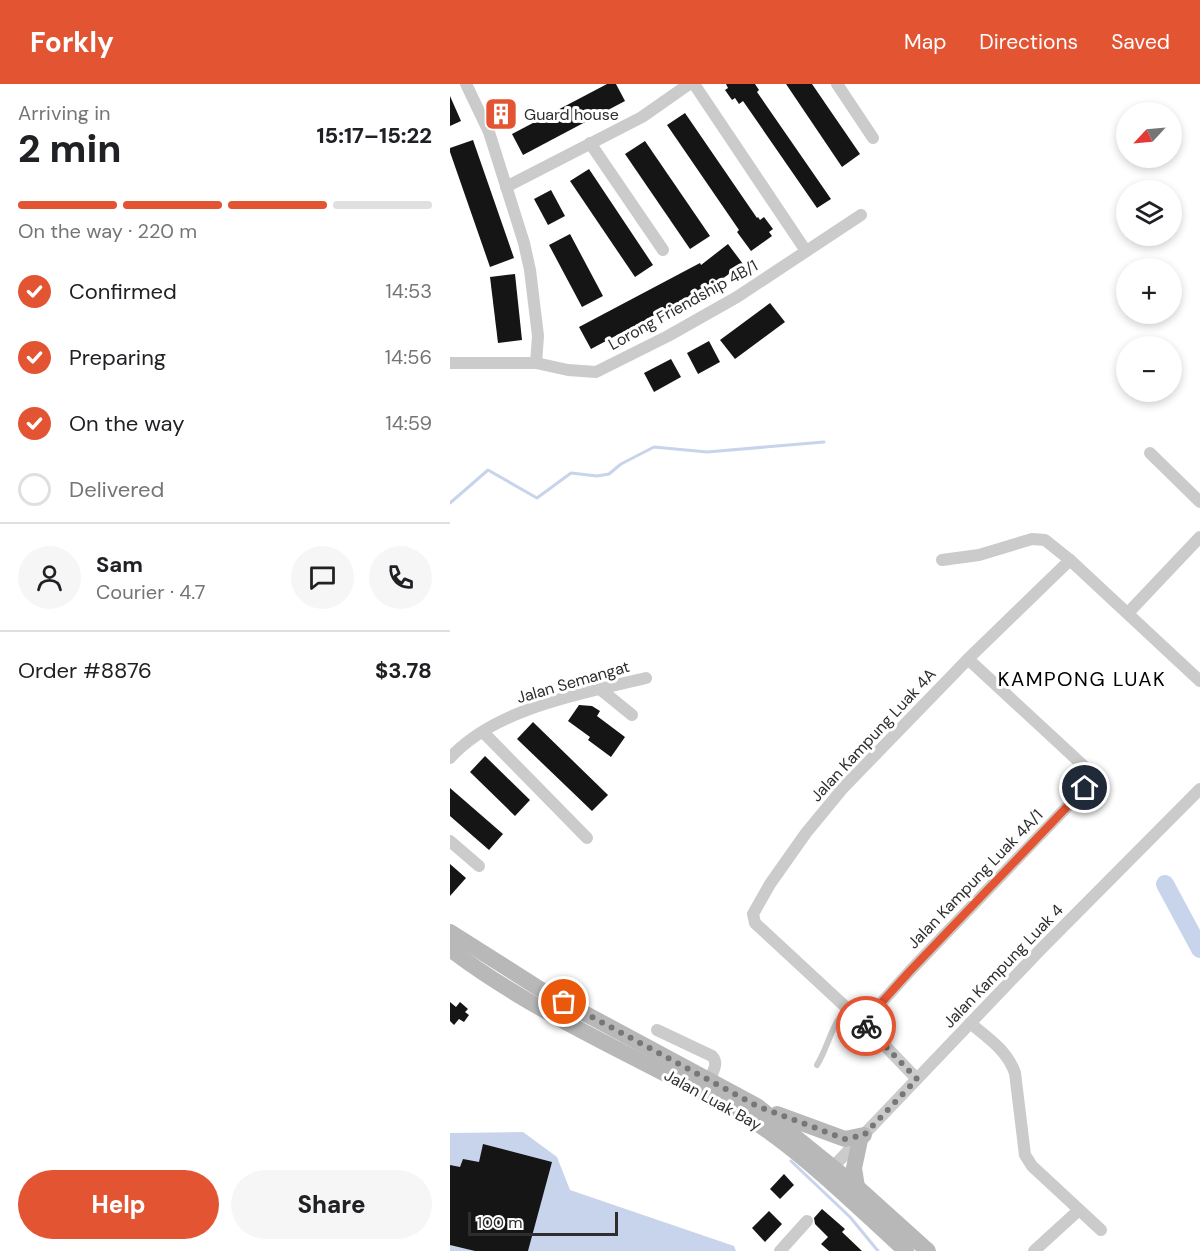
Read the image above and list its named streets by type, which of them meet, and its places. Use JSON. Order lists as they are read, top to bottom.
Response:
{
  "streets": {
    "street": [
      "Lorong Friendship 4B/1",
      "Jalan Semangat",
      "Jalan Kampung Luak 4A",
      "Jalan Kampung Luak 4A/1",
      "Jalan Kampung Luak 4",
      "Jalan Luak Bay"
    ]
  },
  "crossings": [
    ["Jalan Kampung Luak 4A", "Jalan Kampung Luak 4A/1"],
    ["Jalan Kampung Luak 4A", "Jalan Kampung Luak 4"],
    ["Jalan Kampung Luak 4", "Jalan Luak Bay"]
  ],
  "districts": ["KAMPONG LUAK"],
  "places": {
    "building": ["Guard house"]
  },
  "scale_bar": "100 m",
  "north": "bottom left",
  "page": {
    "header": "Forkly",
    "nav": ["Map", "Directions", "Saved"],
    "heading": ["2 min", "Arriving in", "15:17–15:22"],
    "panel": [
      "Sam",
      "Courier · 4.7",
      "Order #8876",
      "$3.78"
    ],
    "map_buttons": ["+", "−"],
    "bar": "On the way · 220 m",
    "list": [
      ["Confirmed", "14:53"],
      ["Preparing", "14:56"],
      ["On the way", "14:59"],
      "Delivered"
    ],
    "buttons": ["Help", "Share"],
    "scale": "100 m"
  }
}
